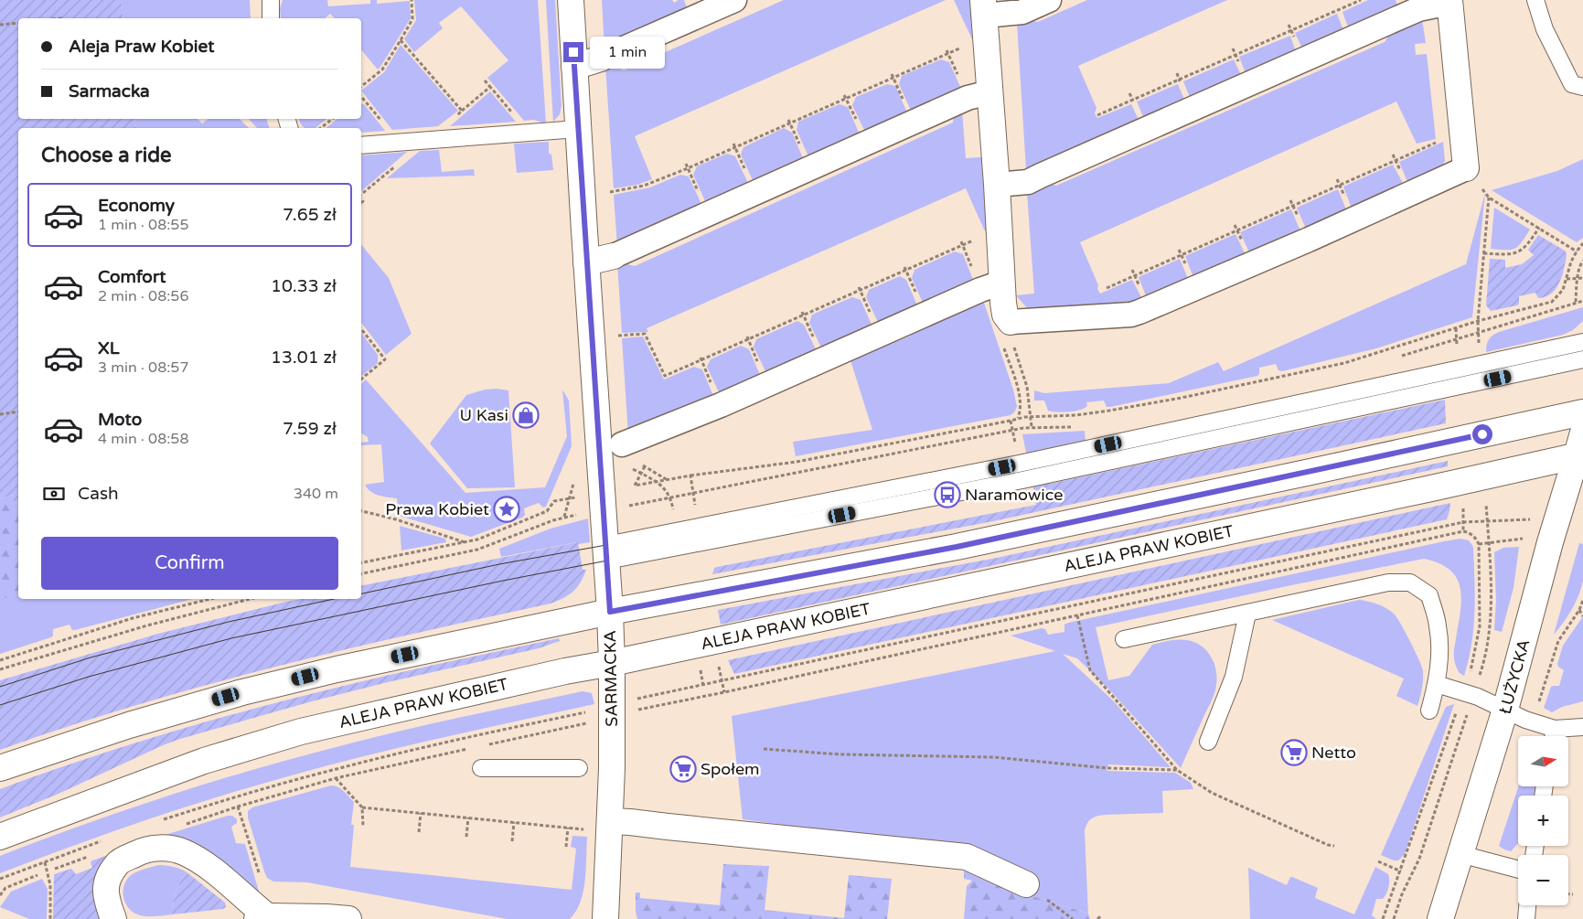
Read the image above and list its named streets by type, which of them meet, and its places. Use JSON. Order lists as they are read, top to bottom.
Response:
{
  "streets": {
    "street": ["ALEJA PRAW KOBIET", "ŁUŻYCKA", "SARMACKA"]
  },
  "crossings": [
    ["ALEJA PRAW KOBIET", "ŁUŻYCKA"],
    ["ALEJA PRAW KOBIET", "SARMACKA"]
  ],
  "places": {
    "shop": ["U Kasi"],
    "bus stop": ["Naramowice"],
    "place": ["Prawa Kobiet"],
    "supermarket": ["Netto", "Społem"]
  },
  "north": "right",
  "page": {
    "banner": ["Aleja Praw Kobiet", "Sarmacka"],
    "bubble": "1 min",
    "heading": "Choose a ride",
    "list": [
      {
        "name": "Economy",
        "note": "1 min · 08:55",
        "value": "7.65 zł"
      },
      {
        "name": "Comfort",
        "note": "2 min · 08:56",
        "value": "10.33 zł"
      },
      {
        "name": "XL",
        "note": "3 min · 08:57",
        "value": "13.01 zł"
      },
      {
        "name": "Moto",
        "note": "4 min · 08:58",
        "value": "7.59 zł"
      }
    ],
    "pay": ["Cash", "340 m"],
    "buttons": "Confirm",
    "map_buttons": ["+", "−"]
  }
}
